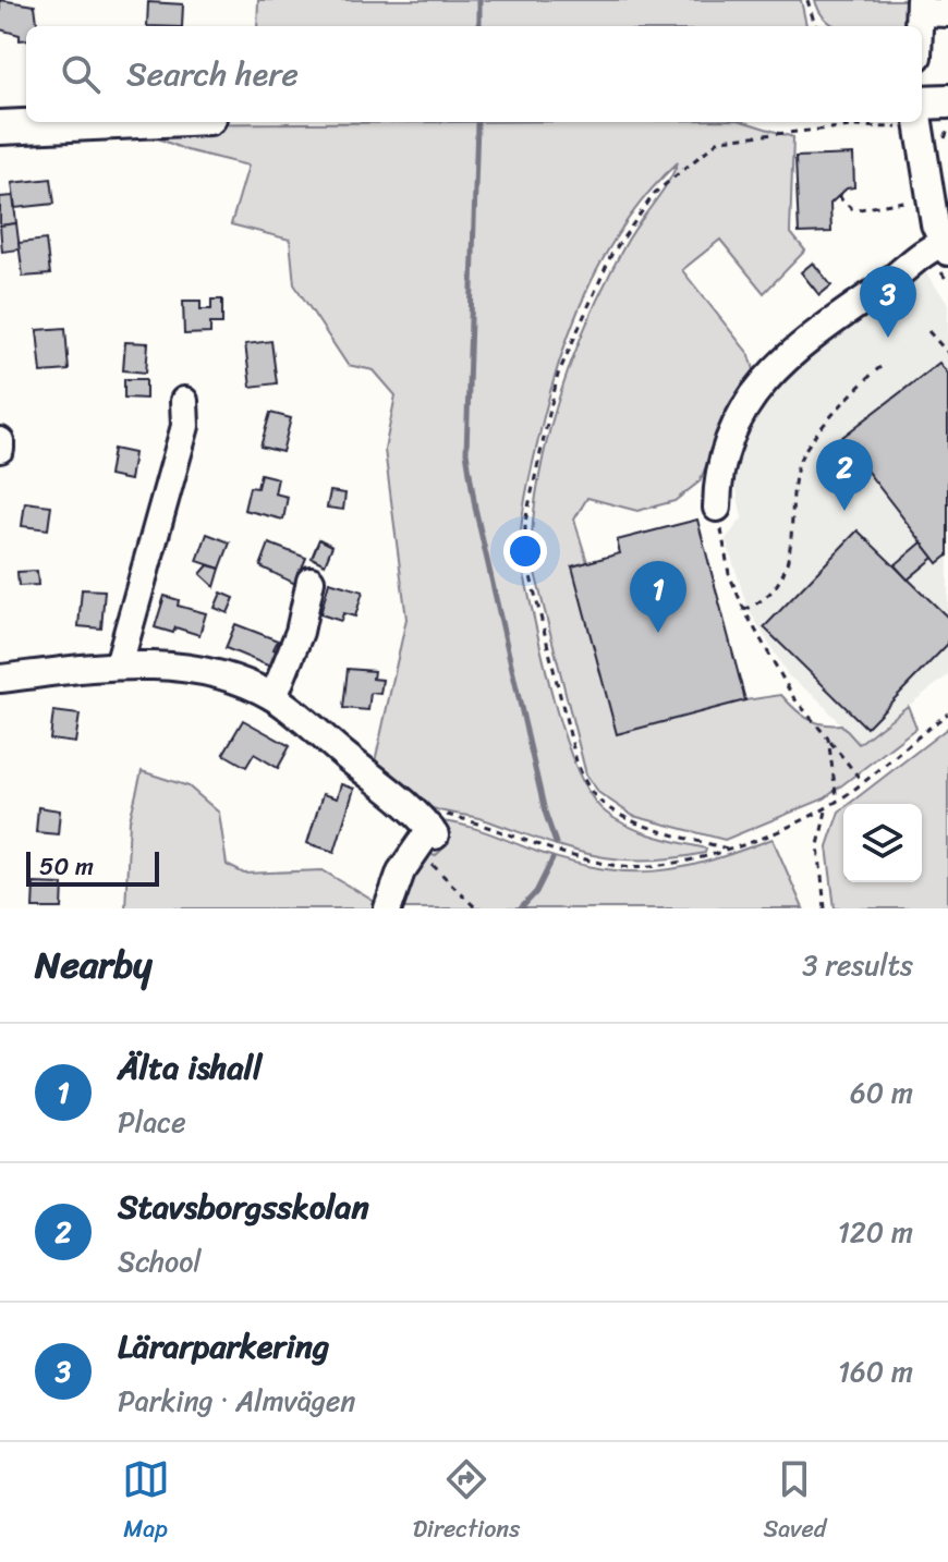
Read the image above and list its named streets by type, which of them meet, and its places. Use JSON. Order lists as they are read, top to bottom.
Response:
{
  "scale_bar": "50 m",
  "page": {
    "search": "Search here",
    "pins": ["3", "2", "1"],
    "scale": "50 m",
    "heading": ["Nearby", "3 results"],
    "list": [
      {
        "mark": "1",
        "name": "Älta ishall",
        "note": "Place",
        "value": "60 m"
      },
      {
        "mark": "2",
        "name": "Stavsborgsskolan",
        "note": "School",
        "value": "120 m"
      },
      {
        "mark": "3",
        "name": "Lärarparkering",
        "note": "Parking · Almvägen",
        "value": "160 m"
      }
    ],
    "nav": ["Map", "Directions", "Saved"]
  }
}
